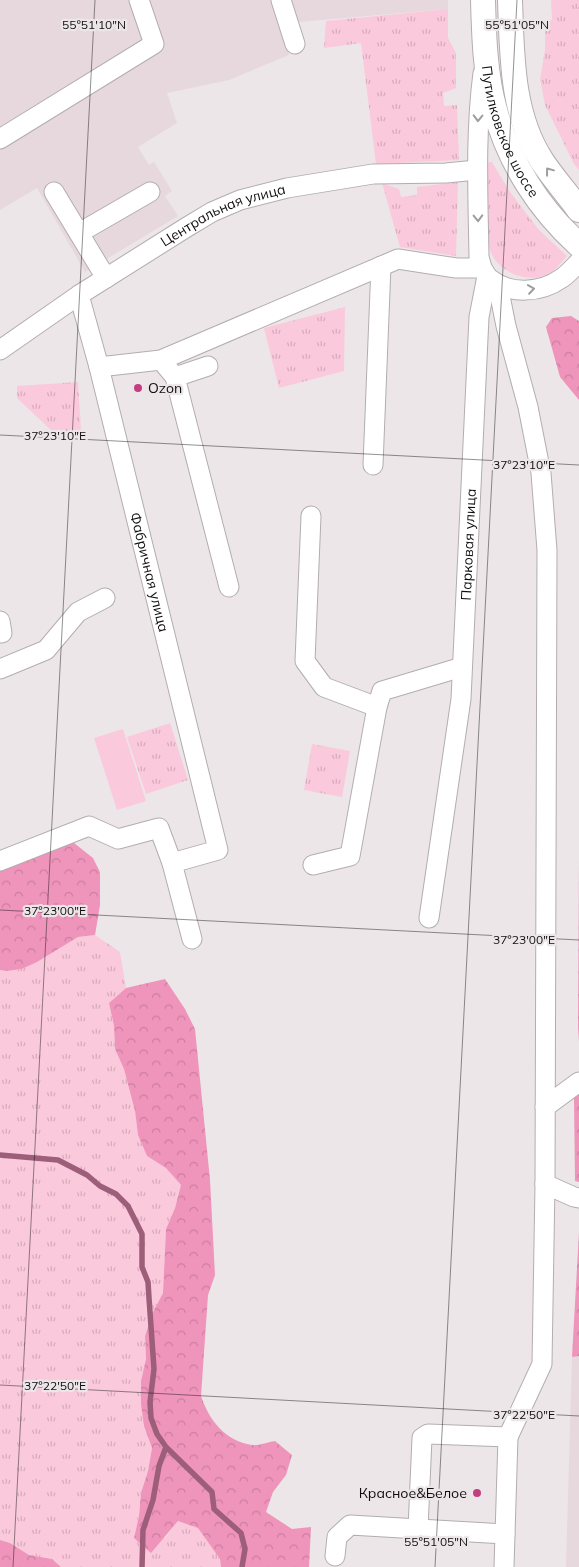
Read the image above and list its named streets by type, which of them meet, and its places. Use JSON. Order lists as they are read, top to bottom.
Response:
{
  "streets": {
    "main road": ["Путилковское шоссе"],
    "street": ["Центральная улица", "Парковая улица", "Фабричная улица"]
  },
  "crossings": [
    ["Путилковское шоссе", "Парковая улица"],
    ["Центральная улица", "Парковая улица"],
    ["Центральная улица", "Фабричная улица"]
  ],
  "places": ["Ozon", "Красное&Белое"],
  "coordinates": [
    "55°51'10\"N",
    "55°51'05\"N",
    "37°23'10\"E",
    "37°23'00\"E",
    "37°22'50\"E"
  ]
}
